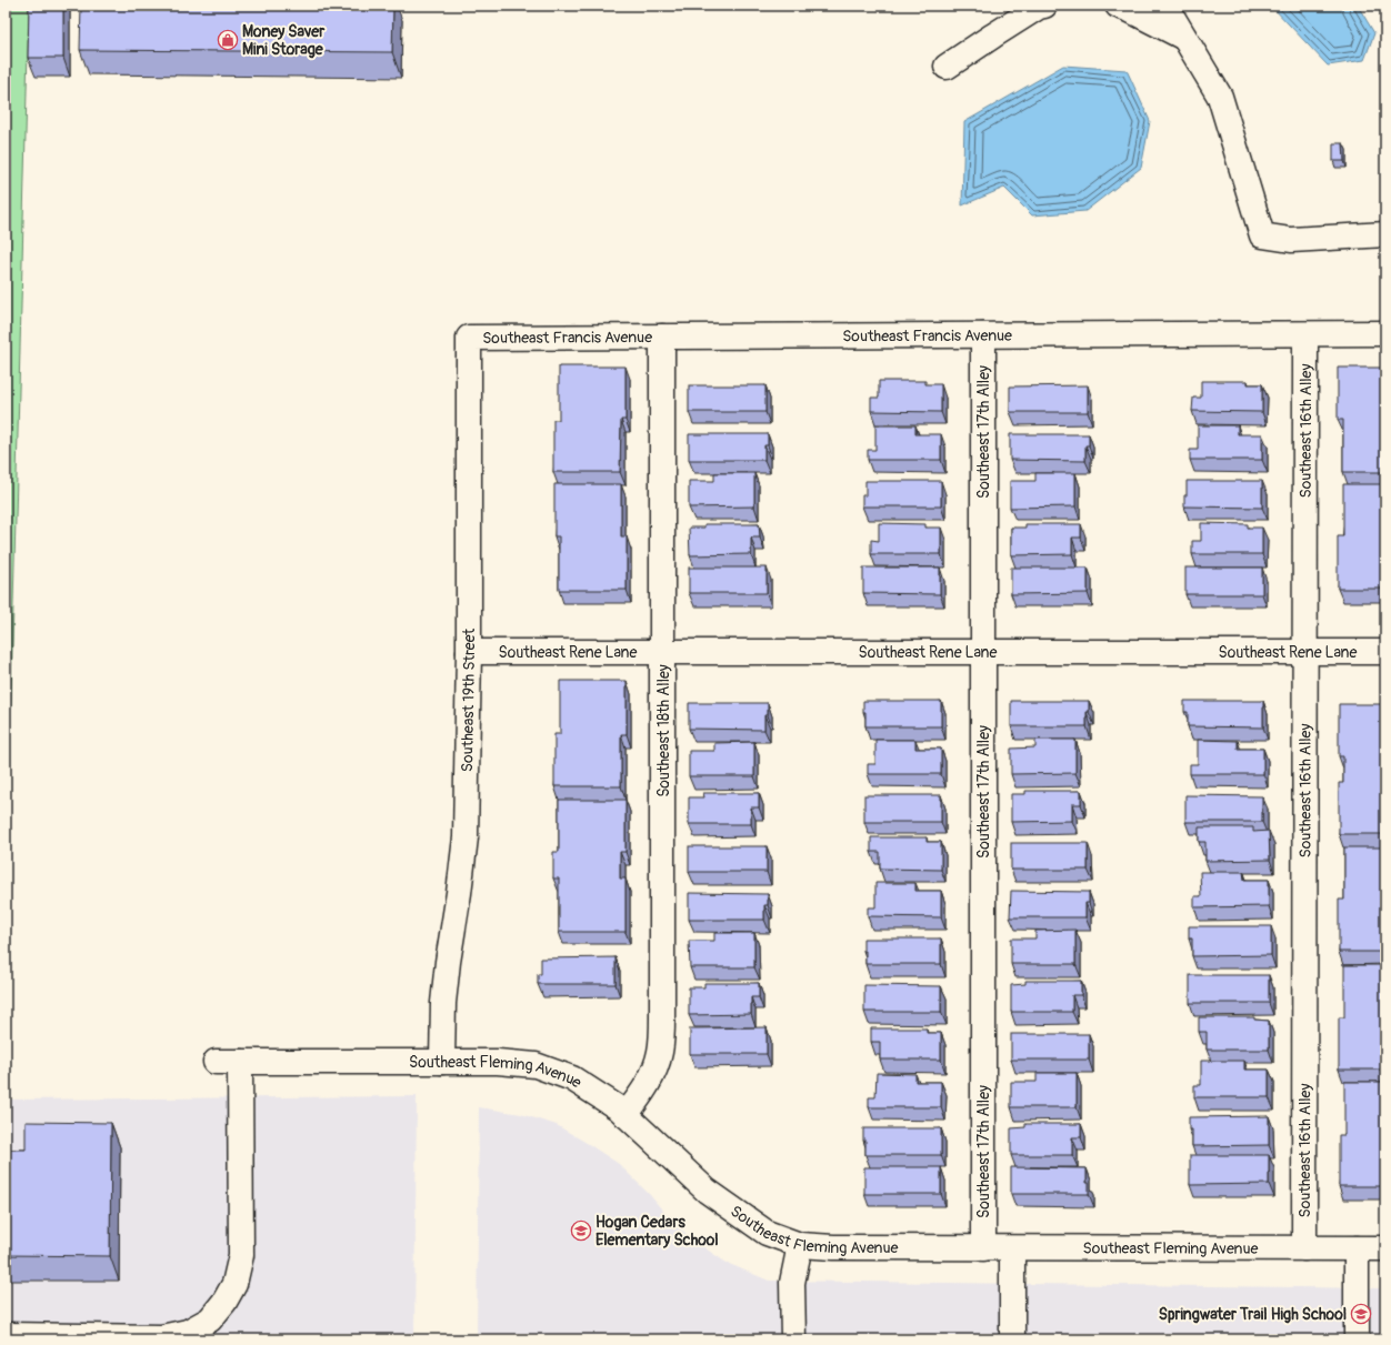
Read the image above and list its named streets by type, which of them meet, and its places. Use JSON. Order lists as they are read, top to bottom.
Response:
{
  "streets": {
    "street": [
      "Southeast Francis Avenue",
      "Southeast 16th Alley",
      "Southeast 17th Alley",
      "Southeast Rene Lane",
      "Southeast 19th Street",
      "Southeast 18th Alley",
      "Southeast Fleming Avenue"
    ]
  },
  "crossings": [
    ["Southeast Francis Avenue", "Southeast 16th Alley"],
    ["Southeast Francis Avenue", "Southeast 17th Alley"],
    ["Southeast Francis Avenue", "Southeast 19th Street"],
    ["Southeast Francis Avenue", "Southeast 18th Alley"],
    ["Southeast 16th Alley", "Southeast Rene Lane"],
    ["Southeast 16th Alley", "Southeast Fleming Avenue"],
    ["Southeast 17th Alley", "Southeast Rene Lane"],
    ["Southeast 17th Alley", "Southeast Fleming Avenue"],
    ["Southeast Rene Lane", "Southeast 19th Street"],
    ["Southeast Rene Lane", "Southeast 18th Alley"],
    ["Southeast 19th Street", "Southeast Fleming Avenue"],
    ["Southeast 18th Alley", "Southeast Fleming Avenue"]
  ],
  "places": {
    "shop": ["Money Saver Mini Storage"],
    "school or university": ["Hogan Cedars Elementary School", "Springwater Trail High School"]
  }
}
